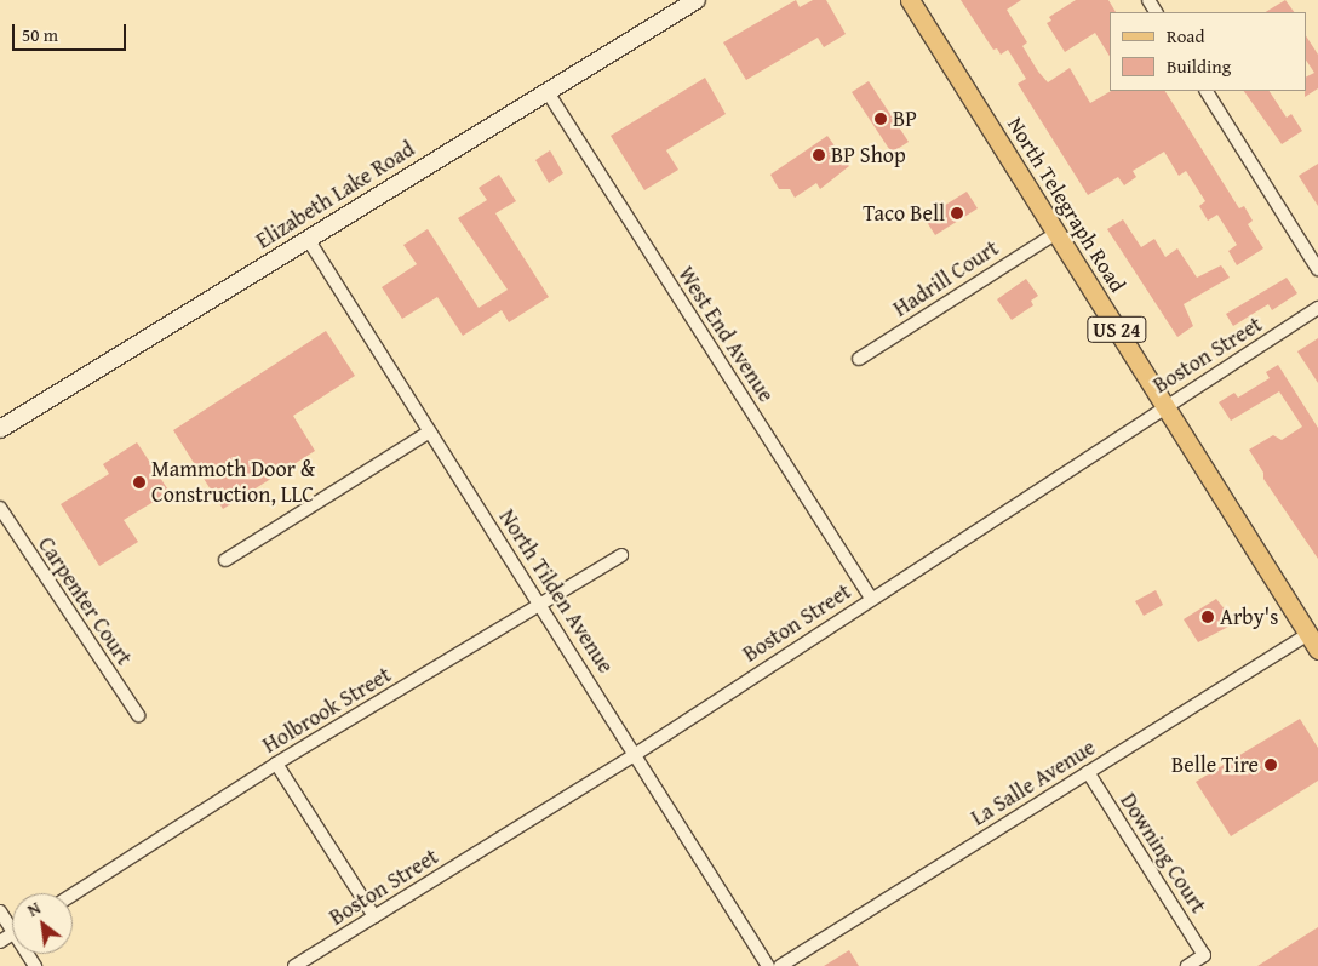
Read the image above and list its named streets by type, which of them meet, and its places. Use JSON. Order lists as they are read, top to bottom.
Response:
{
  "streets": {
    "main road": ["Elizabeth Lake Road", "North Telegraph Road", "US 24"],
    "street": [
      "Hadrill Court",
      "West End Avenue",
      "Boston Street",
      "North Tilden Avenue",
      "Carpenter Court",
      "Holbrook Street",
      "La Salle Avenue",
      "Downing Court"
    ]
  },
  "crossings": [
    ["Elizabeth Lake Road", "West End Avenue"],
    ["Elizabeth Lake Road", "North Tilden Avenue"],
    ["North Telegraph Road", "Hadrill Court"],
    ["North Telegraph Road", "Boston Street"],
    ["North Telegraph Road", "La Salle Avenue"],
    ["West End Avenue", "Boston Street"],
    ["Boston Street", "North Tilden Avenue"],
    ["North Tilden Avenue", "Holbrook Street"],
    ["La Salle Avenue", "Downing Court"]
  ],
  "places": [
    "BP",
    "BP Shop",
    "Taco Bell",
    "Mammoth Door & Construction, LLC",
    "Arby's",
    "Belle Tire"
  ],
  "legend": ["Road", "Building"],
  "scale_bar": "50 m",
  "north": "top left"
}
